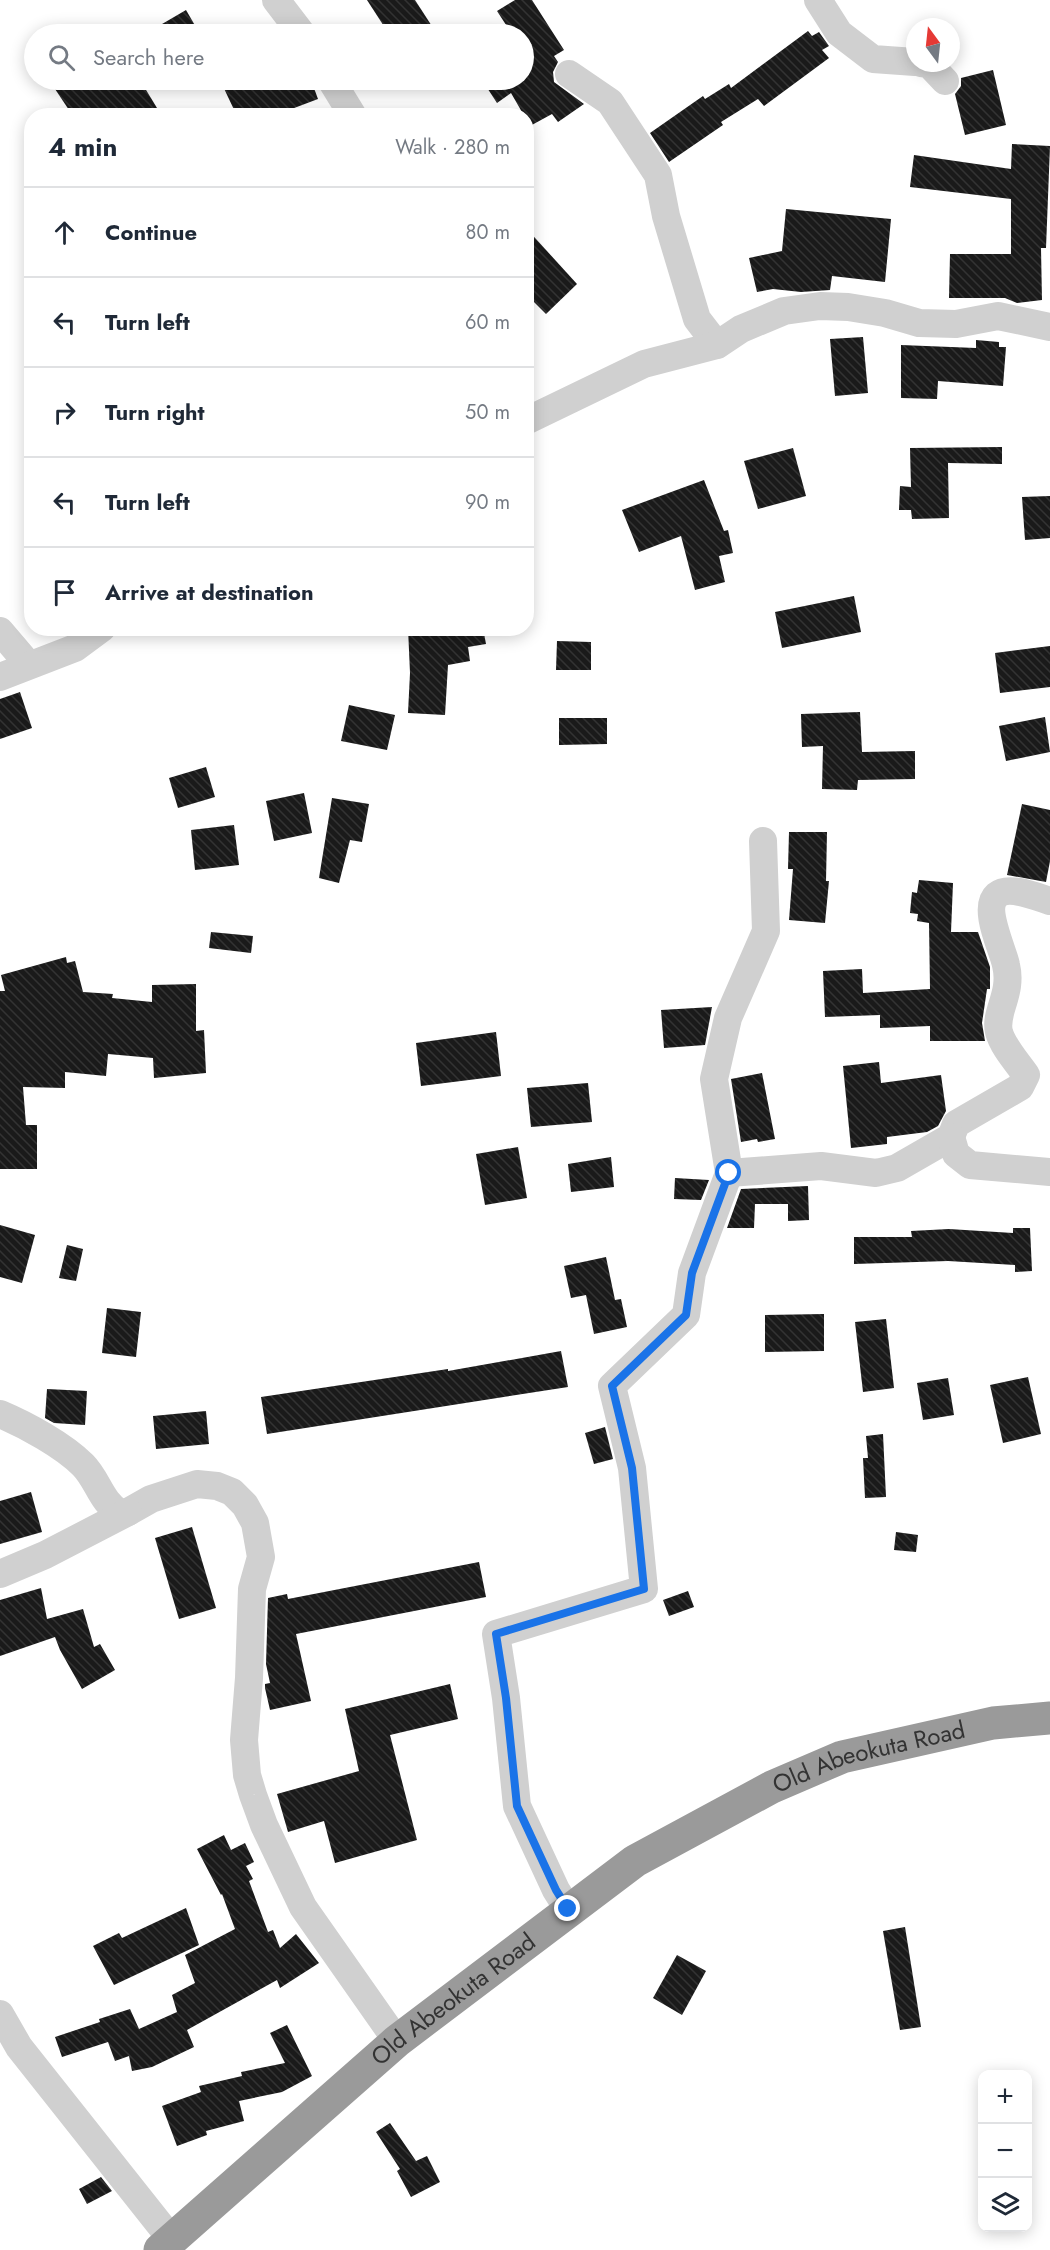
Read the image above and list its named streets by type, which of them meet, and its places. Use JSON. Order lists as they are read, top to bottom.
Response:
{
  "streets": {
    "highway": ["Old Abeokuta Road"]
  },
  "north": "top",
  "page": {
    "search": "Search here",
    "heading": ["4 min", "Walk · 280 m"],
    "list": [
      ["Continue", "80 m"],
      ["Turn left", "60 m"],
      ["Turn right", "50 m"],
      ["Turn left", "90 m"],
      "Arrive at destination"
    ],
    "map_buttons": ["+", "−"]
  }
}
